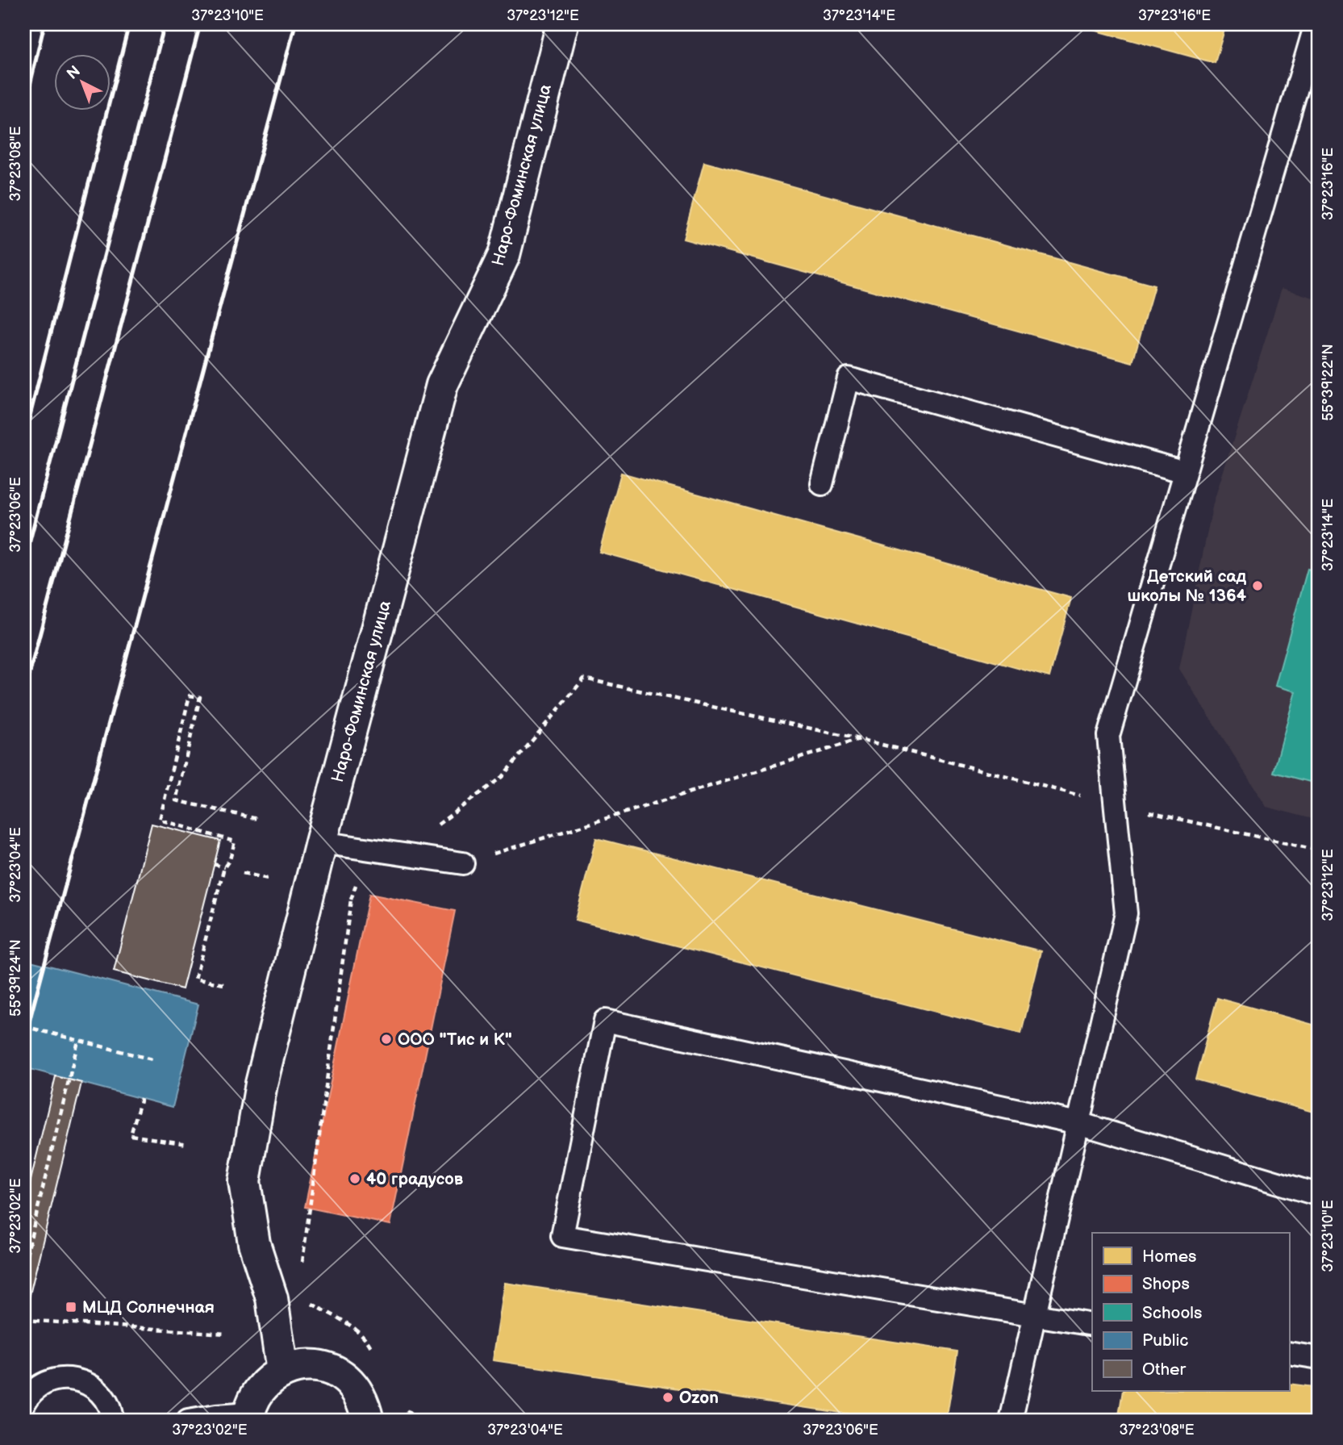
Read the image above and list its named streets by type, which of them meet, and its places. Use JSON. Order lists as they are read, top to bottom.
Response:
{
  "streets": {
    "street": ["Наро-Фоминская улица"]
  },
  "places": {
    "other": [
      "Детский сад школы № 1364",
      "ООО \"Тис и К\"",
      "40 градусов",
      "Ozon"
    ],
    "transit": ["МЦД Солнечная"]
  },
  "legend": [
    "Homes",
    "Shops",
    "Schools",
    "Public",
    "Other"
  ],
  "north": "top left",
  "coordinates": [
    "37°23'10\"E",
    "37°23'12\"E",
    "37°23'14\"E",
    "37°23'16\"E",
    "37°23'08\"E",
    "55°39'22\"N",
    "37°23'06\"E",
    "37°23'04\"E",
    "55°39'24\"N",
    "37°23'02\"E"
  ]
}
